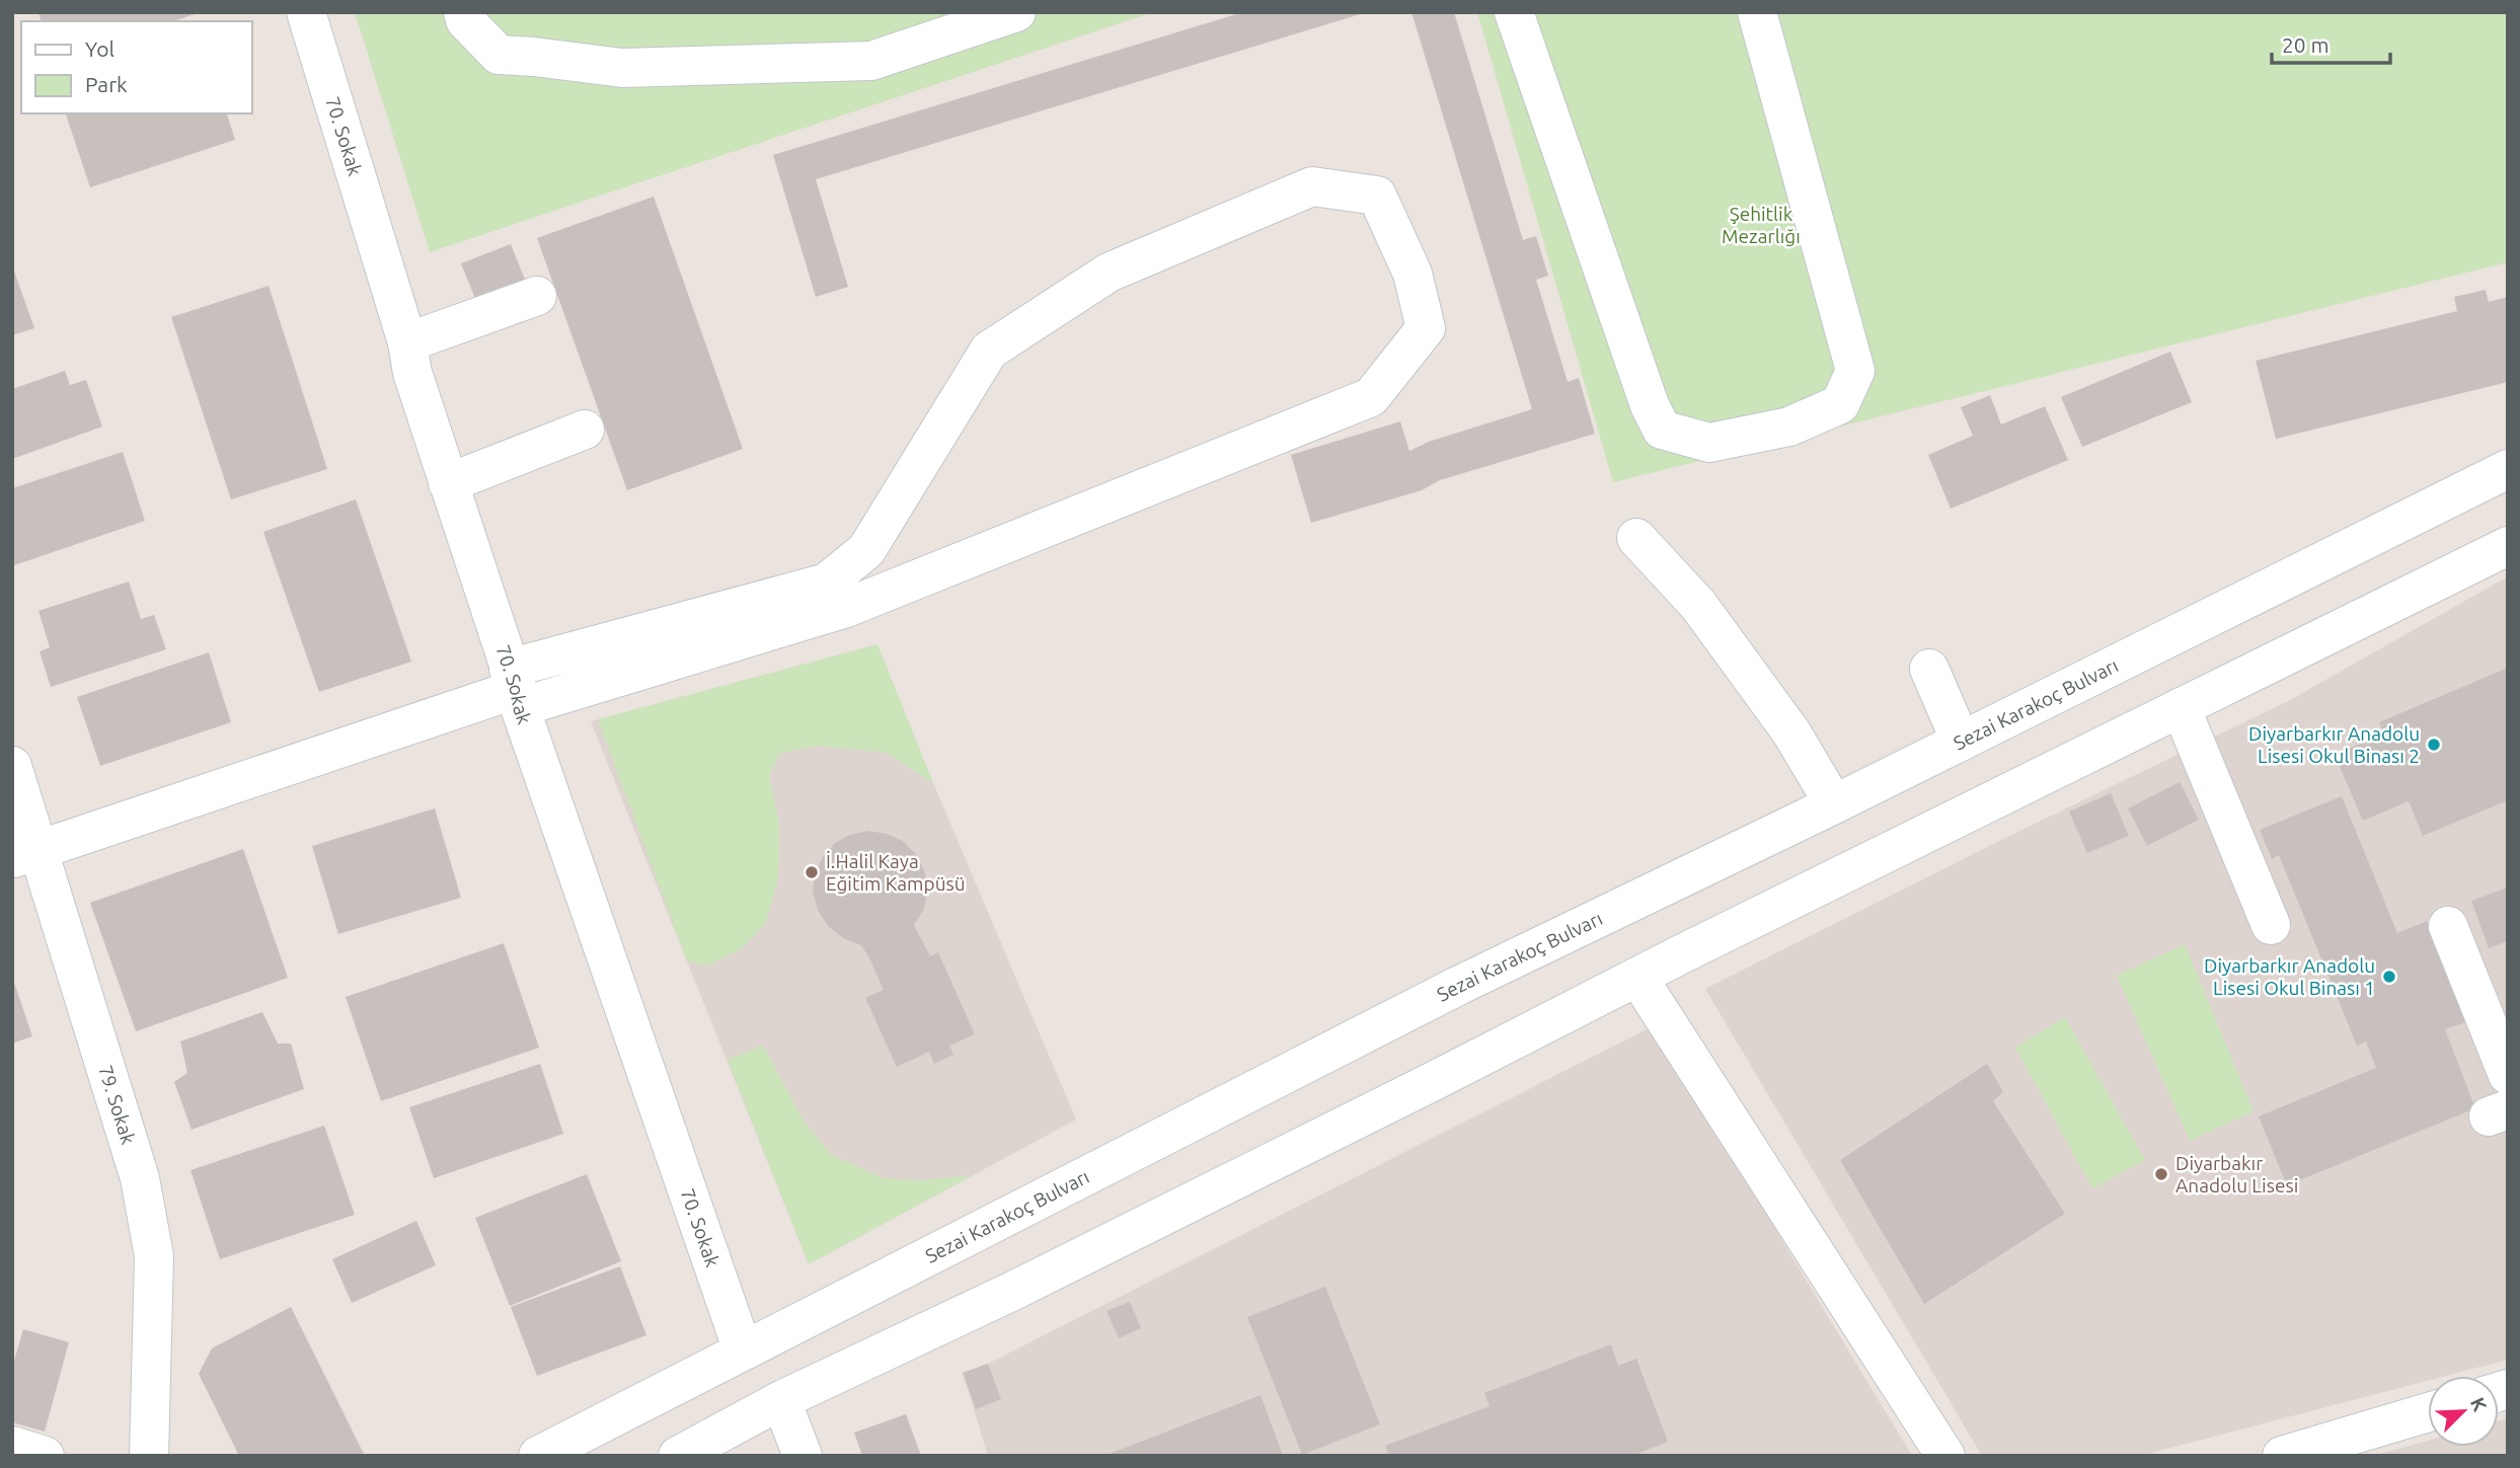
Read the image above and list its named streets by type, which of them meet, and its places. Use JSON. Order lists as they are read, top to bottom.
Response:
{
  "streets": {
    "street": ["70. Sokak", "Sezai Karakoç Bulvarı", "79. Sokak"]
  },
  "crossings": [
    ["70. Sokak", "Sezai Karakoç Bulvarı"]
  ],
  "parks": ["Şehitlik Mezarlığı"],
  "places": [
    "Diyarbarkır Anadolu Lisesi Okul Binası 2",
    "İ.Halil Kaya Eğitim Kampüsü",
    "Diyarbarkır Anadolu Lisesi Okul Binası 1",
    "Diyarbakır Anadolu Lisesi"
  ],
  "legend": ["Yol", "Park"],
  "scale_bar": "20 m",
  "north": "top right"
}
